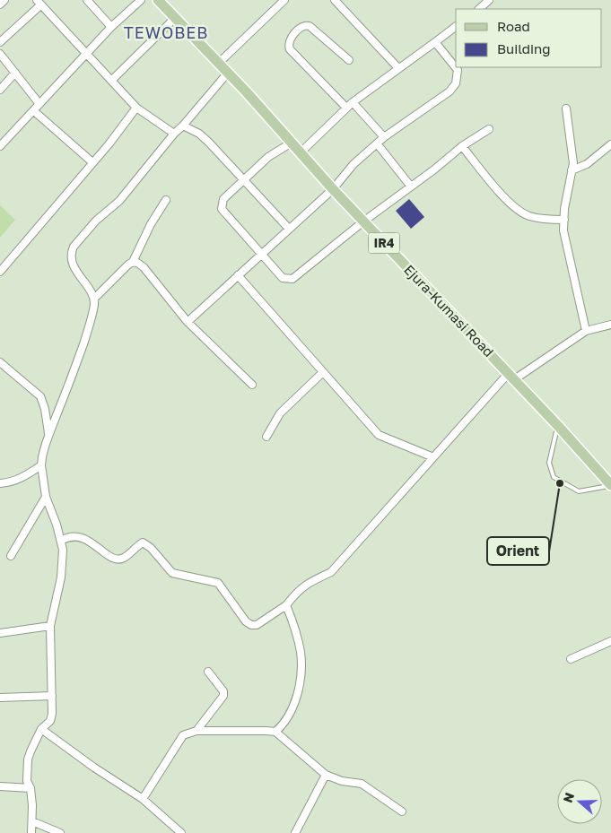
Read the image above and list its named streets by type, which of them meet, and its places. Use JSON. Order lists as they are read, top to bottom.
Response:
{
  "streets": {
    "main road": ["IR4", "Ejura-Kumasi Road"]
  },
  "districts": ["TEWOBEB"],
  "places": ["Orient"],
  "legend": ["Road", "Building"],
  "north": "left"
}
